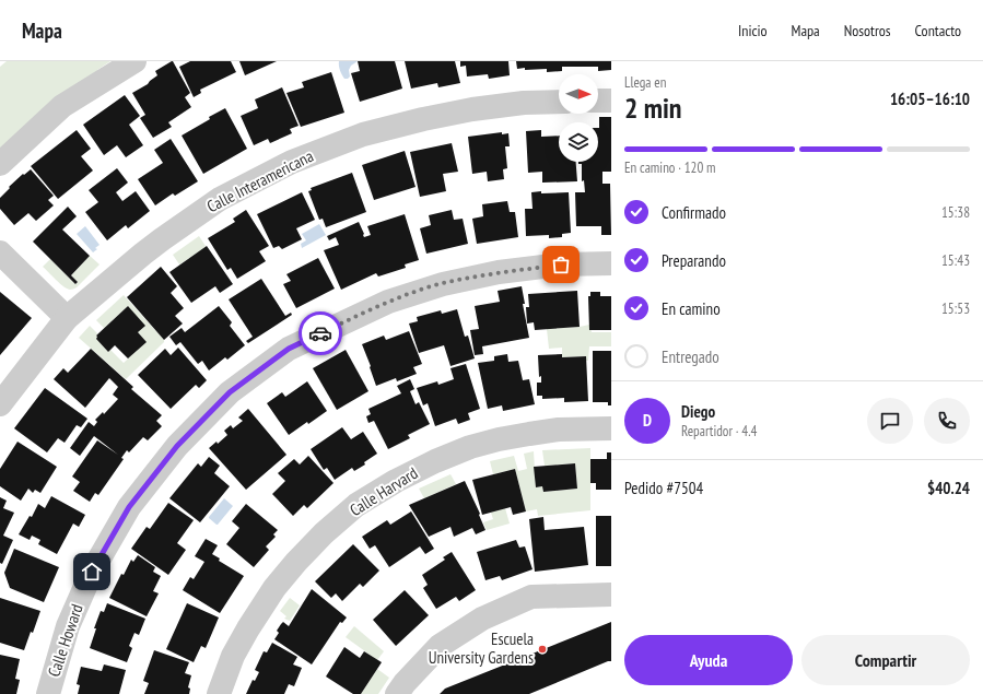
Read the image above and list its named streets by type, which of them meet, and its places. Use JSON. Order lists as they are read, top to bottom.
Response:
{
  "streets": {
    "street": ["Calle Interamericana", "Calle Harvard", "Calle Howard"]
  },
  "places": ["Escuela University Gardens"],
  "north": "right",
  "page": {
    "header": "Mapa",
    "nav": [
      "Inicio",
      "Mapa",
      "Nosotros",
      "Contacto"
    ],
    "heading": ["2 min", "Llega en", "16:05–16:10"],
    "panel": [
      "Diego",
      "Repartidor · 4.4",
      "Pedido #7504",
      "$40.24"
    ],
    "bar": "En camino · 120 m",
    "list": [
      ["Confirmado", "15:38"],
      ["Preparando", "15:43"],
      ["En camino", "15:53"],
      "Entregado"
    ],
    "round": "D",
    "buttons": ["Ayuda", "Compartir"]
  }
}
